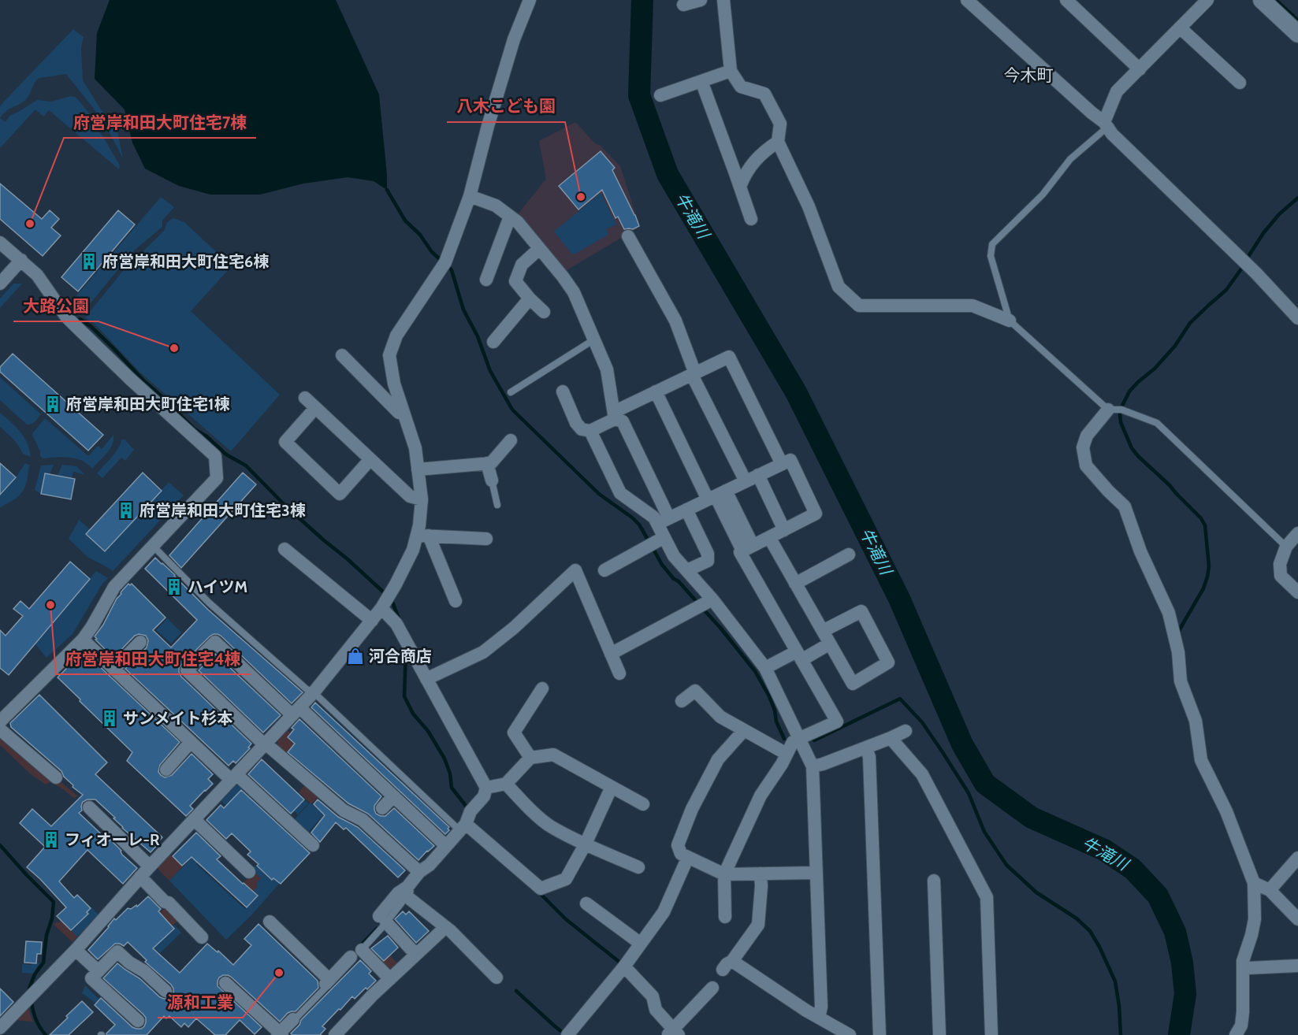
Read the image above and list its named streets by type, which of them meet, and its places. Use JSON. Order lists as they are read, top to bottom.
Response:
{
  "districts": ["今木町"],
  "water": ["牛滝川"],
  "places": {
    "other": [
      "八木こども園",
      "府営岸和田大町住宅7棟",
      "大路公園",
      "府営岸和田大町住宅4棟",
      "源和工業"
    ],
    "building": [
      "府営岸和田大町住宅6棟",
      "府営岸和田大町住宅1棟",
      "府営岸和田大町住宅3棟",
      "ハイツM",
      "サンメイト杉本",
      "フィオーレ-R"
    ],
    "shop": ["河合商店"]
  }
}
